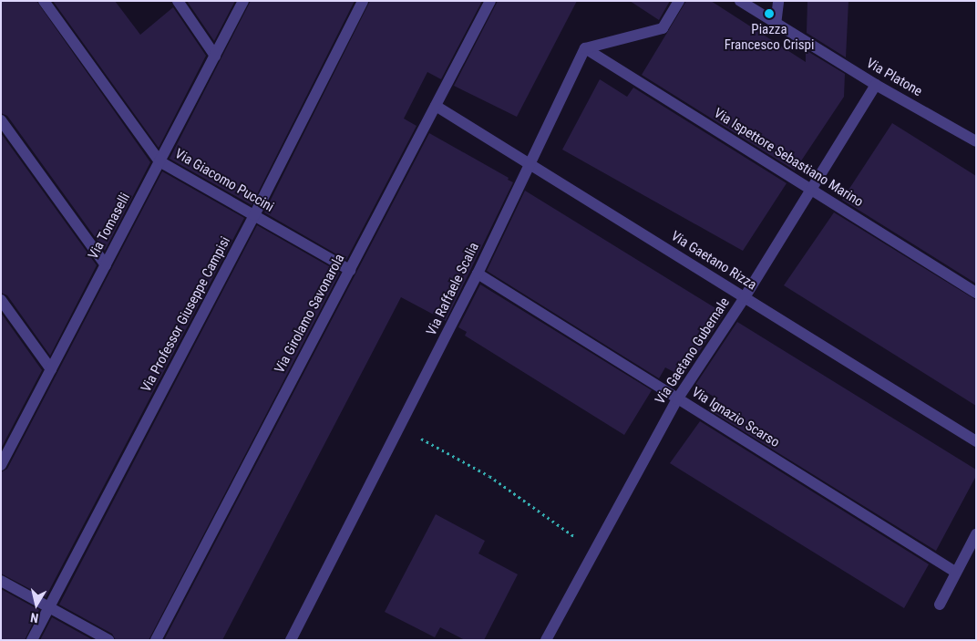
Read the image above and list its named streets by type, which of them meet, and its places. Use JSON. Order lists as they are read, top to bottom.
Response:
{
  "streets": {
    "street": [
      "Via Platone",
      "Via Ispettore Sebastiano Marino",
      "Via Giacomo Puccini",
      "Via Tomaselli",
      "Via Gaetano Rizza",
      "Via Raffaele Scalia",
      "Via Girolamo Savonarola",
      "Via Professor Giuseppe Campisi",
      "Via Gaetano Gubernale",
      "Via Ignazio Scarso"
    ]
  },
  "crossings": [
    ["Via Platone", "Via Gaetano Gubernale"],
    ["Via Ispettore Sebastiano Marino", "Via Raffaele Scalia"],
    ["Via Ispettore Sebastiano Marino", "Via Gaetano Gubernale"],
    ["Via Giacomo Puccini", "Via Tomaselli"],
    ["Via Giacomo Puccini", "Via Girolamo Savonarola"],
    ["Via Giacomo Puccini", "Via Professor Giuseppe Campisi"],
    ["Via Gaetano Rizza", "Via Raffaele Scalia"],
    ["Via Gaetano Rizza", "Via Girolamo Savonarola"],
    ["Via Gaetano Rizza", "Via Gaetano Gubernale"],
    ["Via Raffaele Scalia", "Via Ignazio Scarso"],
    ["Via Gaetano Gubernale", "Via Ignazio Scarso"]
  ],
  "places": ["Piazza Francesco Crispi"],
  "north": "bottom"
}
